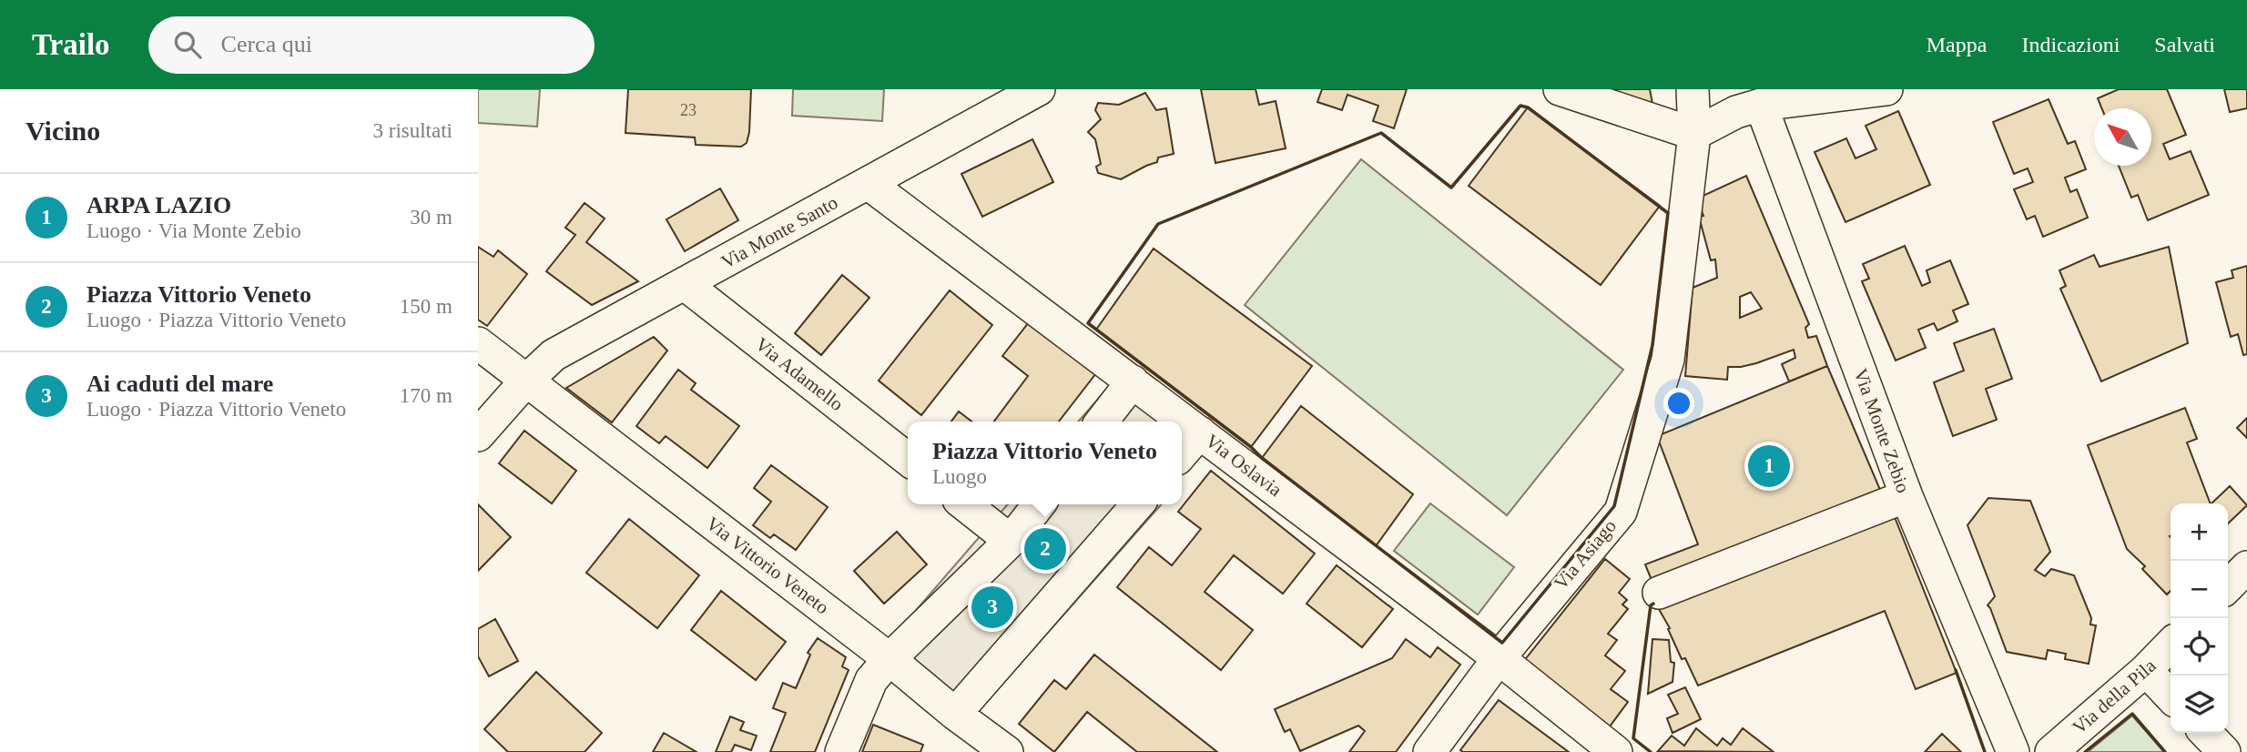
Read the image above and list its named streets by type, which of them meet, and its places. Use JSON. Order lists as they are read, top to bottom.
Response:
{
  "streets": {
    "street": [
      "Via Monte Santo",
      "Via Adamello",
      "Via Monte Zebio",
      "Via Oslavia",
      "Via Asiago",
      "Via Vittorio Veneto",
      "Via della Pila"
    ]
  },
  "crossings": [
    ["Via Monte Santo", "Via Adamello"],
    ["Via Monte Santo", "Via Oslavia"],
    ["Via Monte Santo", "Via Vittorio Veneto"],
    ["Via Oslavia", "Via Asiago"]
  ],
  "house_numbers": ["23"],
  "north": "top left",
  "page": {
    "header": "Trailo",
    "search": "Cerca qui",
    "nav": ["Mappa", "Indicazioni", "Salvati"],
    "heading": ["Vicino", "3 risultati"],
    "list": [
      {
        "mark": "1",
        "name": "ARPA LAZIO",
        "note": "Luogo · Via Monte Zebio",
        "value": "30 m"
      },
      {
        "mark": "2",
        "name": "Piazza Vittorio Veneto",
        "note": "Luogo · Piazza Vittorio Veneto",
        "value": "150 m"
      },
      {
        "mark": "3",
        "name": "Ai caduti del mare",
        "note": "Luogo · Piazza Vittorio Veneto",
        "value": "170 m"
      }
    ],
    "popup": ["Piazza Vittorio Veneto", "Luogo"],
    "pins": ["1", "2", "3"],
    "map_buttons": ["+", "−"]
  }
}
